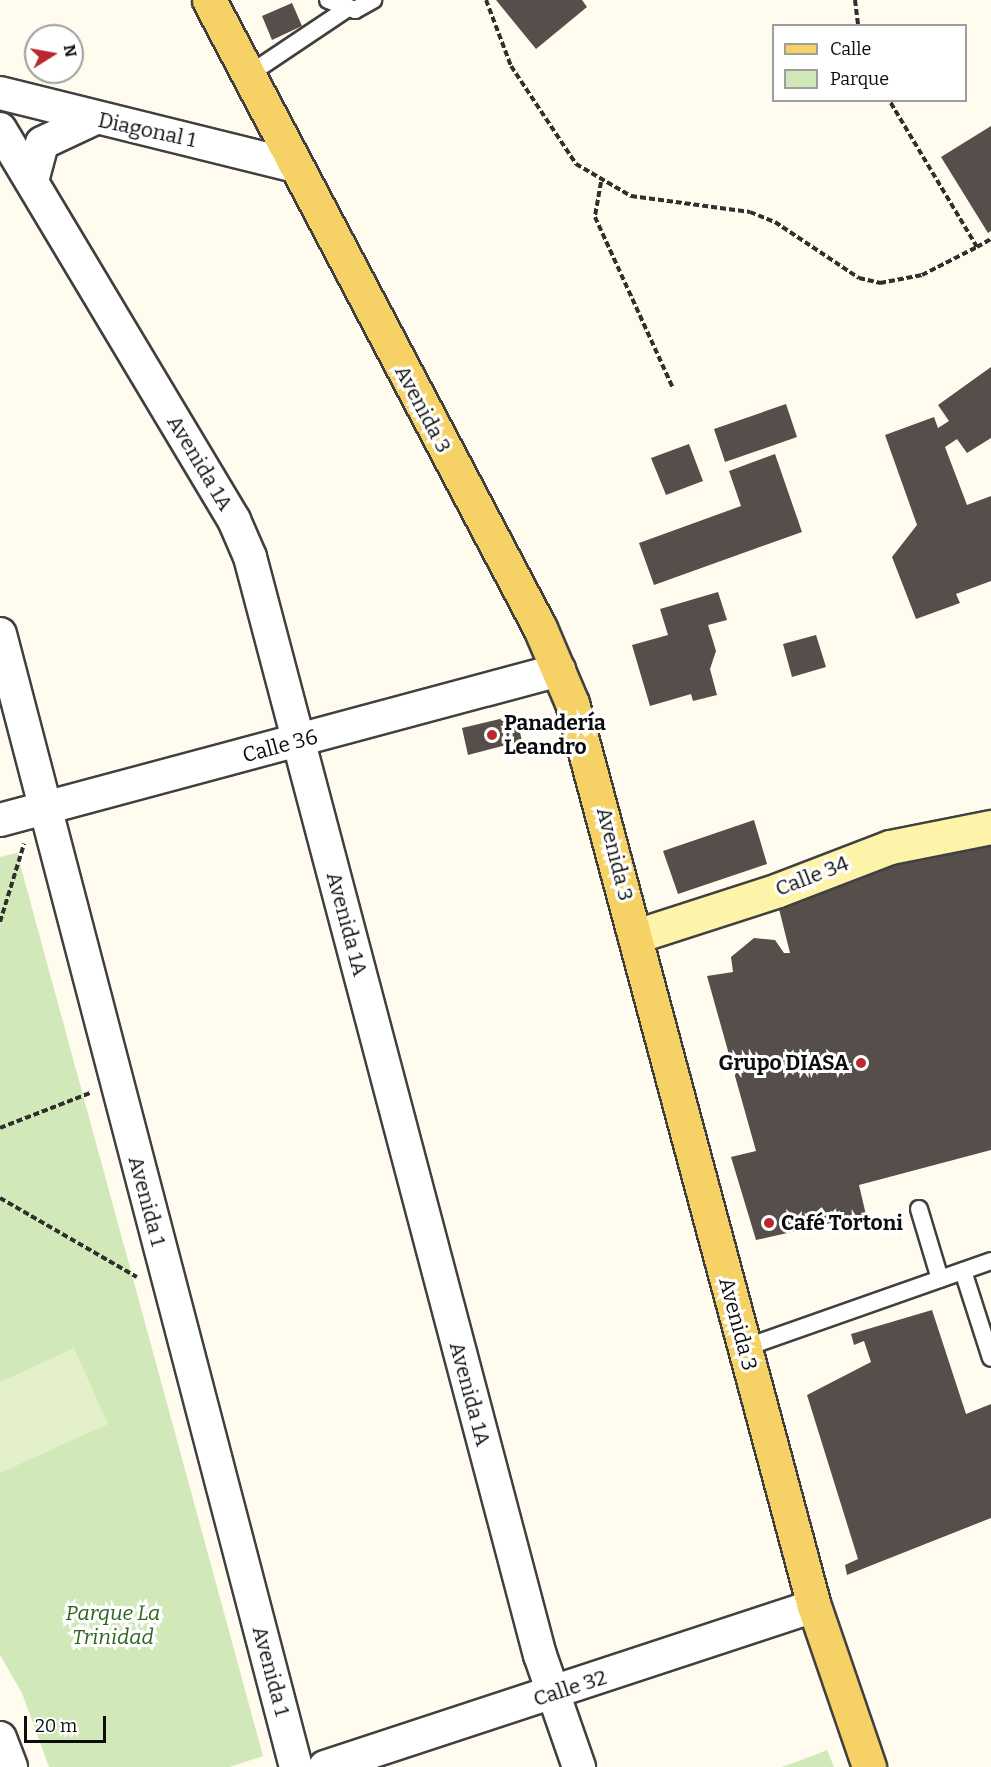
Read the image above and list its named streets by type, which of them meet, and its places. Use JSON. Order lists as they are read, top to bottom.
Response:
{
  "streets": {
    "main road": ["Avenida 3"],
    "street": [
      "Diagonal 1",
      "Avenida 1A",
      "Calle 36",
      "Calle 34",
      "Avenida 1",
      "Calle 32"
    ]
  },
  "crossings": [
    ["Diagonal 1", "Avenida 3"],
    ["Avenida 3", "Calle 36"],
    ["Avenida 3", "Calle 34"],
    ["Avenida 3", "Calle 32"],
    ["Avenida 1A", "Calle 36"],
    ["Avenida 1A", "Calle 32"],
    ["Calle 36", "Avenida 1"]
  ],
  "parks": ["Parque La Trinidad"],
  "places": ["Panadería Leandro", "Grupo DIASA", "Café Tortoni"],
  "legend": ["Calle", "Parque"],
  "scale_bar": "20 m",
  "north": "right"
}
